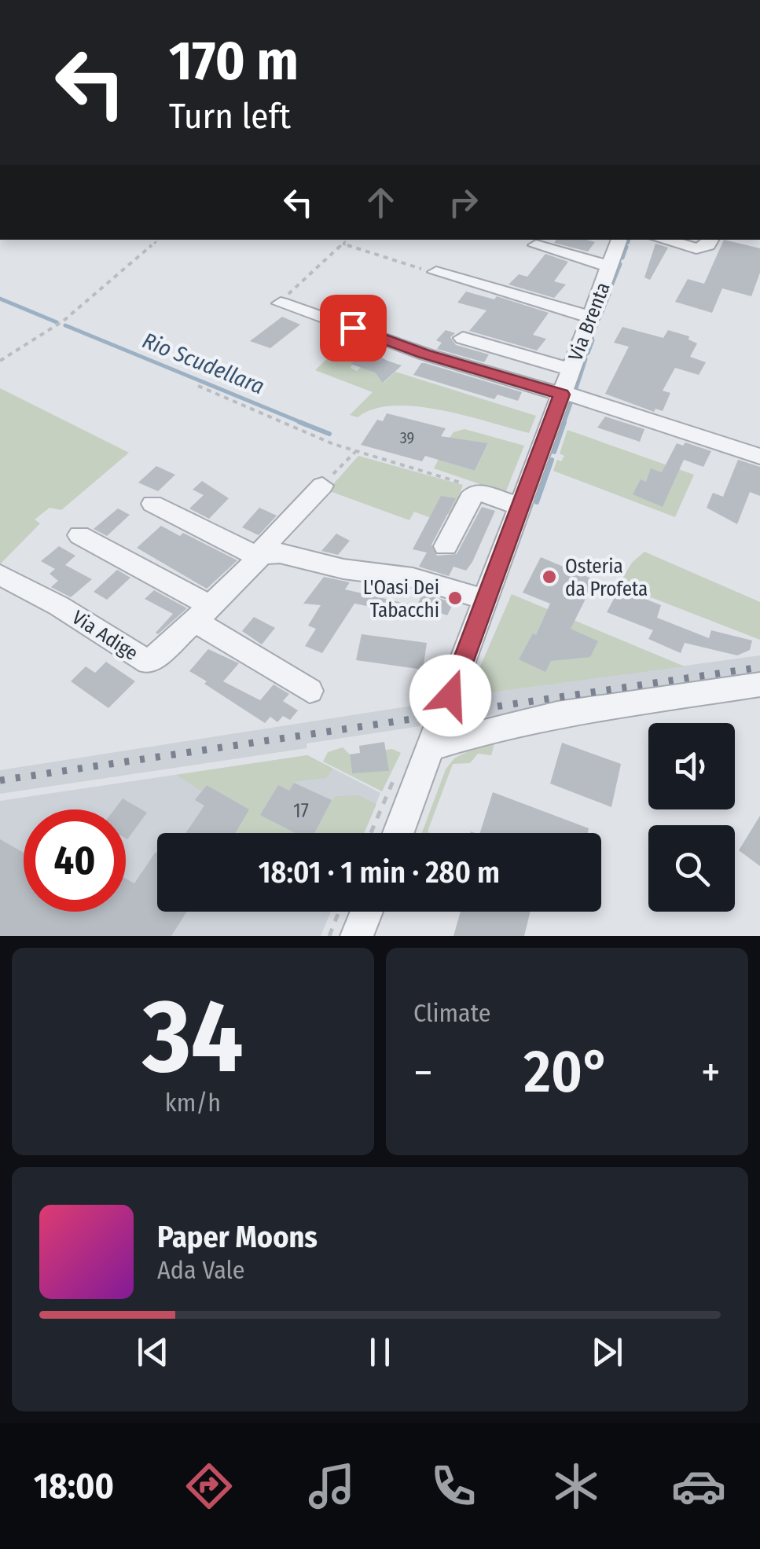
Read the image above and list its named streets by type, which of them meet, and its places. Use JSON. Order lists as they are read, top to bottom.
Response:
{
  "streets": {
    "street": ["Via Brenta", "Via Adige"]
  },
  "water": ["Rio Scudellara"],
  "places": ["Osteria da Profeta", "L'Oasi Dei Tabacchi"],
  "house_numbers": ["39", "17"],
  "page": {
    "turn": ["170 m", "Turn left"],
    "limit": "40",
    "trip": "18:01 · 1 min · 280 m",
    "tile": [
      ["34", "km/h"],
      "Climate"
    ],
    "heat": ["−", "20°", "+"],
    "song": ["Paper Moons", "Ada Vale"],
    "tabs": "18:00"
  }
}
